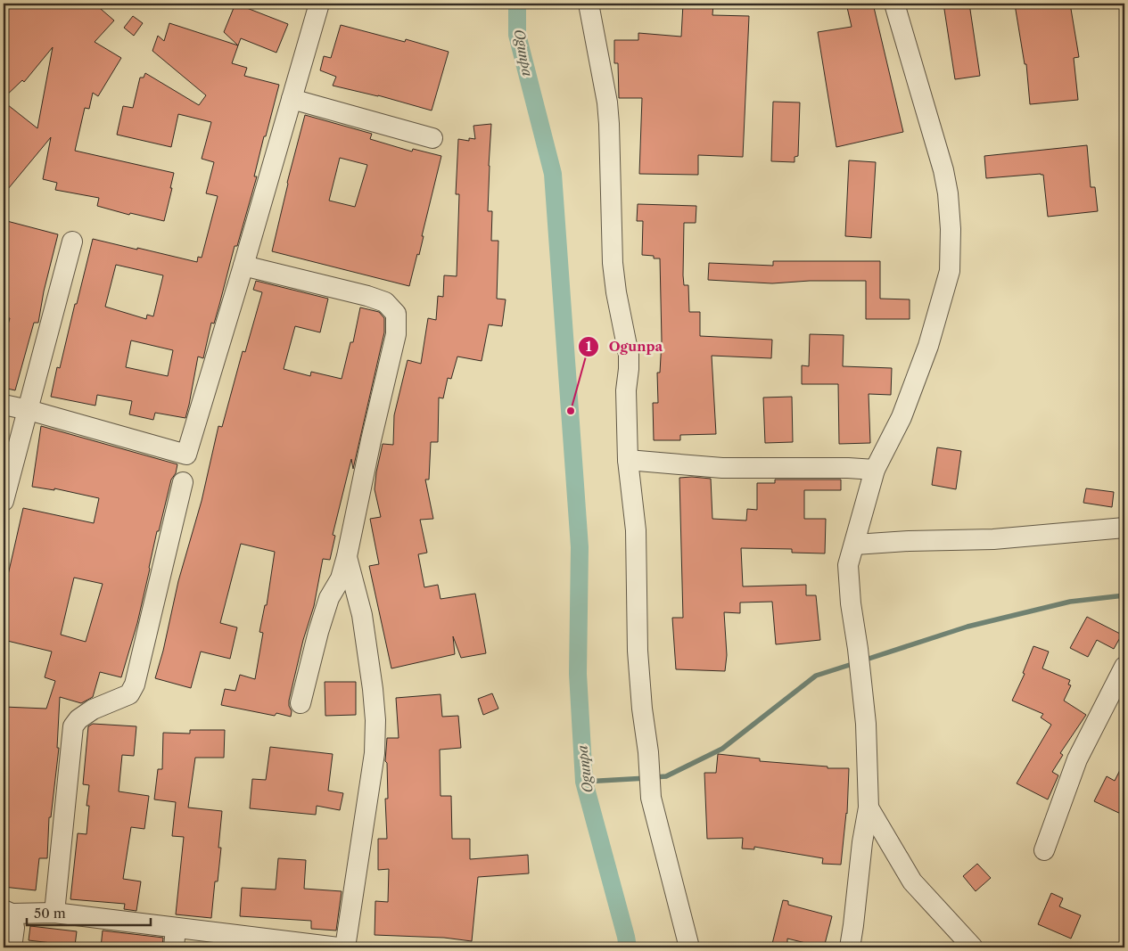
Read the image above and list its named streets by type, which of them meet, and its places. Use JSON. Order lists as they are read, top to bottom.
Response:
{
  "water": ["Ogunpa"],
  "places": ["Ogunpa"],
  "scale_bar": "50 m"
}
